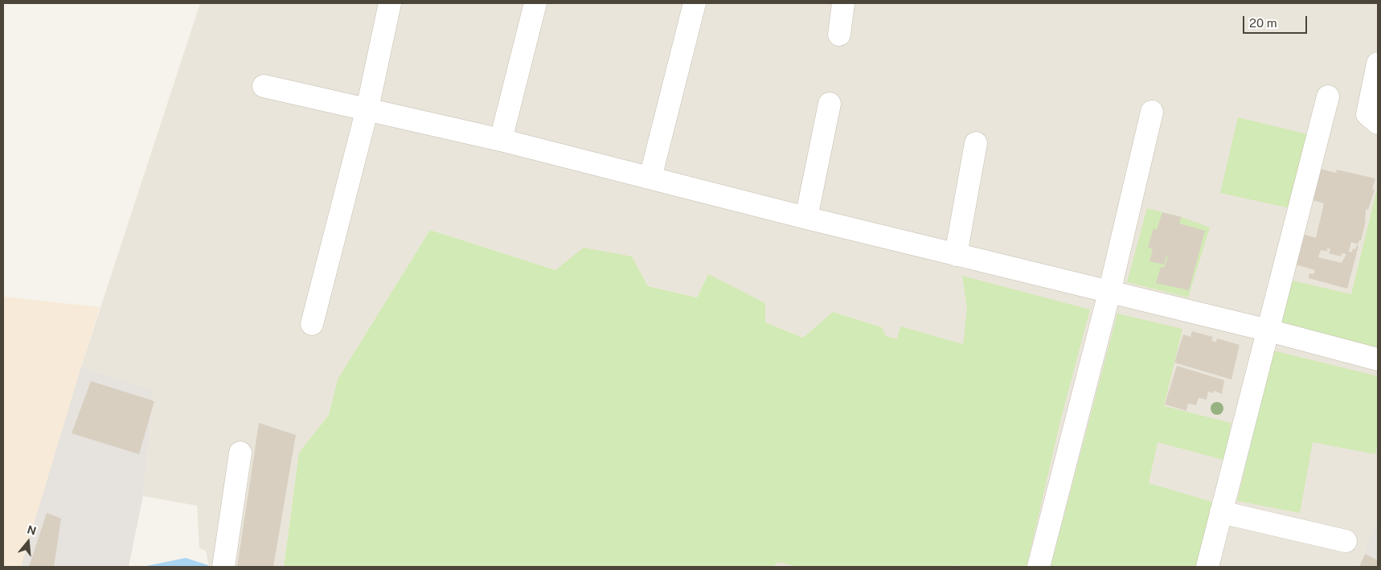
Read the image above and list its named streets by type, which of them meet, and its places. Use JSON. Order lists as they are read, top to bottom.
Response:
{
  "scale_bar": "20 m",
  "north": "top"
}
